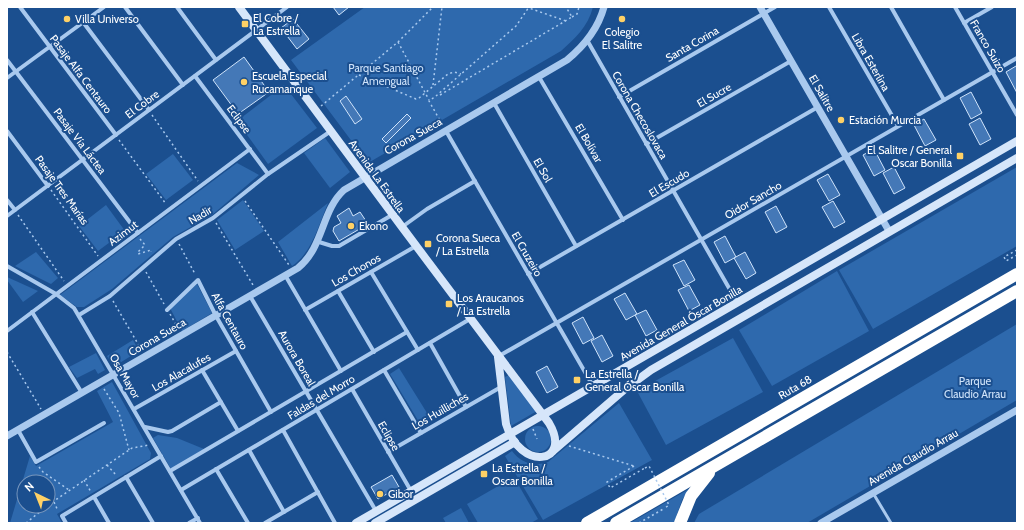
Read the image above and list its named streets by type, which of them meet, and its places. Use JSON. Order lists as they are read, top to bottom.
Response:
{
  "streets": {
    "highway": ["Ruta 68"],
    "main road": ["Avenida La Estrella", "Avenida General Óscar Bonilla"],
    "street": [
      "Santa Corina",
      "Franco Suizo",
      "Libra Esterlina",
      "Pasaje Alfa Centauro",
      "El Salitre",
      "El Sucre",
      "El Cobre",
      "Corona Checoslovaca",
      "Eclipse",
      "Corona Sueca",
      "Pasaje Vía Láctea",
      "El Bolívar",
      "El Sol",
      "El Escudo",
      "Pasaje Tres Marías",
      "Oidor Sancho",
      "Nadir",
      "Azimut",
      "El Cruzeiro",
      "Los Chonos",
      "Alfa Centauro",
      "Aurora Boreal",
      "Los Alacalufes",
      "Osa Mayor",
      "Faldas del Morro",
      "Los Huilliches",
      "Avenida Claudio Arrau"
    ]
  },
  "crossings": [
    ["Santa Corina", "El Salitre"],
    ["Santa Corina", "Corona Checoslovaca"],
    ["Franco Suizo", "Oidor Sancho"],
    ["Libra Esterlina", "Oidor Sancho"],
    ["Pasaje Alfa Centauro", "El Cobre"],
    ["El Salitre", "El Sucre"],
    ["El Salitre", "El Escudo"],
    ["El Salitre", "Oidor Sancho"],
    ["El Salitre", "Avenida General Óscar Bonilla"],
    ["El Sucre", "Corona Checoslovaca"],
    ["El Cobre", "Eclipse"],
    ["El Cobre", "Pasaje Vía Láctea"],
    ["El Cobre", "Avenida La Estrella"],
    ["El Cobre", "Pasaje Tres Marías"],
    ["Corona Checoslovaca", "Corona Sueca"],
    ["Corona Checoslovaca", "El Escudo"],
    ["Corona Checoslovaca", "Oidor Sancho"],
    ["Corona Checoslovaca", "Avenida General Óscar Bonilla"],
    ["Eclipse", "Nadir"],
    ["Eclipse", "Azimut"],
    ["Eclipse", "Avenida General Óscar Bonilla"],
    ["Eclipse", "Faldas del Morro"],
    ["Eclipse", "Los Huilliches"],
    ["Corona Sueca", "El Bolívar"],
    ["Corona Sueca", "El Sol"],
    ["Corona Sueca", "Avenida La Estrella"],
    ["Corona Sueca", "El Cruzeiro"],
    ["Corona Sueca", "Alfa Centauro"],
    ["Corona Sueca", "Aurora Boreal"],
    ["Corona Sueca", "Osa Mayor"],
    ["Pasaje Vía Láctea", "Azimut"],
    ["El Bolívar", "El Escudo"],
    ["El Sol", "El Escudo"],
    ["Avenida La Estrella", "Oidor Sancho"],
    ["Avenida La Estrella", "Nadir"],
    ["Avenida La Estrella", "Los Chonos"],
    ["Avenida La Estrella", "Avenida General Óscar Bonilla"],
    ["Avenida La Estrella", "Faldas del Morro"],
    ["El Escudo", "El Cruzeiro"],
    ["Pasaje Tres Marías", "Azimut"],
    ["Oidor Sancho", "El Cruzeiro"],
    ["Nadir", "Osa Mayor"],
    ["Azimut", "Osa Mayor"],
    ["El Cruzeiro", "Avenida General Óscar Bonilla"],
    ["Alfa Centauro", "Los Alacalufes"],
    ["Alfa Centauro", "Faldas del Morro"],
    ["Avenida General Óscar Bonilla", "Aurora Boreal"],
    ["Aurora Boreal", "Faldas del Morro"],
    ["Los Alacalufes", "Osa Mayor"],
    ["Osa Mayor", "Faldas del Morro"]
  ],
  "parks": ["Parque Santiago Amengual", "Parque Claudio Arrau"],
  "places": {
    "other": [
      "Villa Universo",
      "Colegio El Salitre",
      "Escuela Especial Rucamanque",
      "Estación Murcia",
      "Ekono",
      "Gibor"
    ],
    "transit": [
      "El Cobre / La Estrella",
      "El Salitre / General Oscar Bonilla",
      "Corona Sueca / La Estrella",
      "Los Araucanos / La Estrella",
      "La Estrella / General Óscar Bonilla",
      "La Estrella / Oscar Bonilla"
    ]
  },
  "north": "top left"
}
